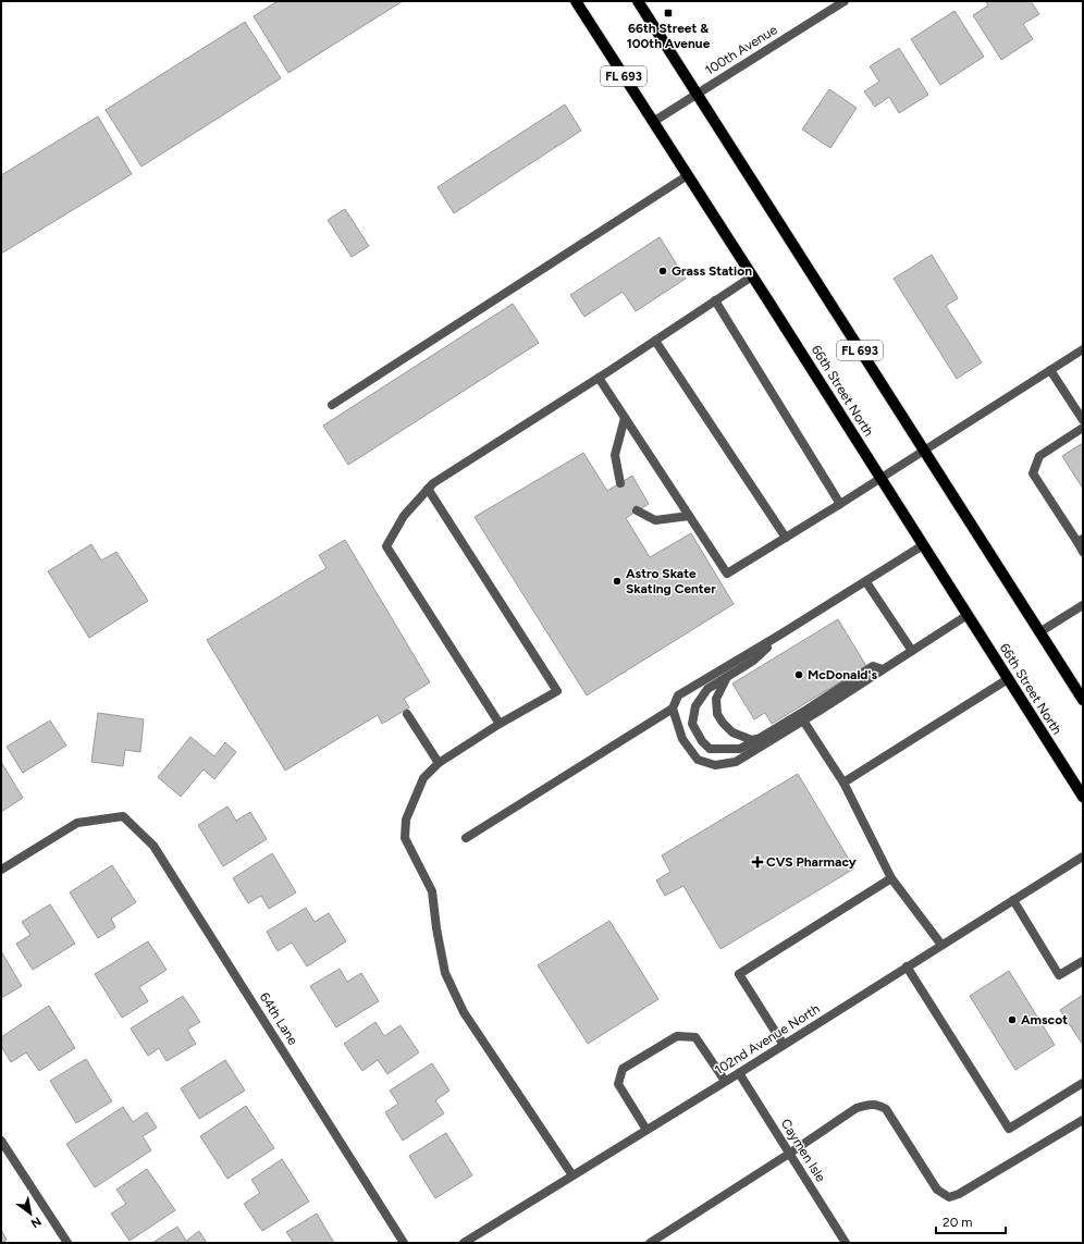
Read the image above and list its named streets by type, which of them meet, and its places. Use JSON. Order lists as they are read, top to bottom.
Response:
{
  "streets": {
    "main road": ["FL 693", "66th Street North"],
    "street": [
      "100th Avenue",
      "64th Lane",
      "102nd Avenue North",
      "Caymen Isle"
    ]
  },
  "crossings": [
    ["100th Avenue", "FL 693"],
    ["100th Avenue", "66th Street North"],
    ["102nd Avenue North", "Caymen Isle"]
  ],
  "places": {
    "transit": ["66th Street & 100th Avenue"],
    "other": [
      "Grass Station",
      "Astro Skate Skating Center",
      "McDonald's",
      "Amscot"
    ],
    "health": ["CVS Pharmacy"]
  },
  "scale_bar": "20 m",
  "north": "bottom right"
}
